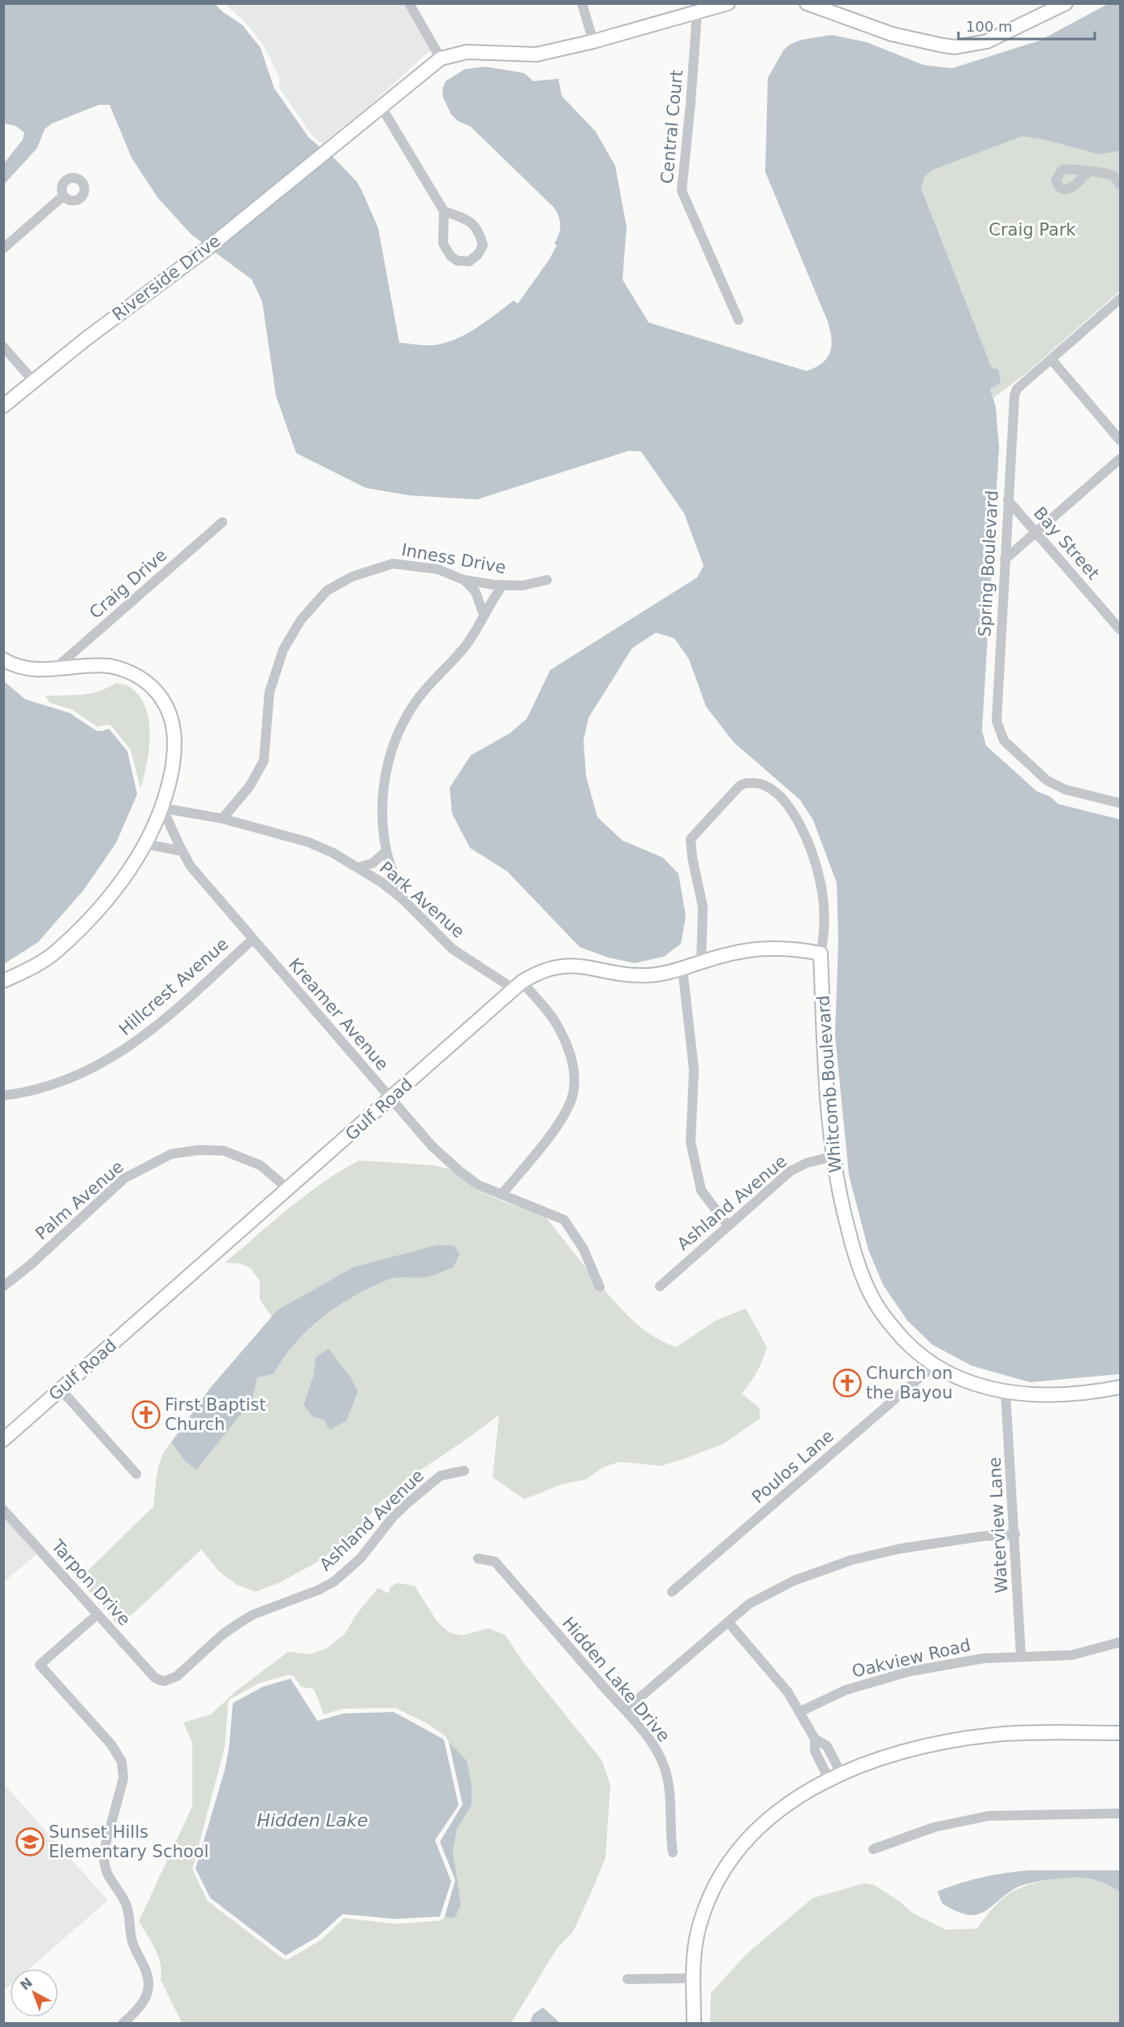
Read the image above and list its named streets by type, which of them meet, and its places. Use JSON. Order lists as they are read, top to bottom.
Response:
{
  "streets": {
    "street": [
      "Central Court",
      "Riverside Drive",
      "Bay Street",
      "Inness Drive",
      "Spring Boulevard",
      "Craig Drive",
      "Park Avenue",
      "Hillcrest Avenue",
      "Kreamer Avenue",
      "Whitcomb Boulevard",
      "Gulf Road",
      "Palm Avenue",
      "Ashland Avenue",
      "Poulos Lane",
      "Waterview Lane",
      "Tarpon Drive",
      "Oakview Road",
      "Hidden Lake Drive"
    ]
  },
  "crossings": [
    ["Bay Street", "Spring Boulevard"],
    ["Inness Drive", "Park Avenue"],
    ["Park Avenue", "Kreamer Avenue"],
    ["Park Avenue", "Gulf Road"],
    ["Hillcrest Avenue", "Kreamer Avenue"],
    ["Kreamer Avenue", "Gulf Road"],
    ["Whitcomb Boulevard", "Gulf Road"],
    ["Whitcomb Boulevard", "Ashland Avenue"],
    ["Whitcomb Boulevard", "Poulos Lane"],
    ["Whitcomb Boulevard", "Waterview Lane"],
    ["Gulf Road", "Palm Avenue"],
    ["Ashland Avenue", "Tarpon Drive"],
    ["Waterview Lane", "Oakview Road"]
  ],
  "water": ["Hidden Lake"],
  "parks": ["Craig Park"],
  "places": {
    "church": ["Church on the Bayou", "First Baptist Church"],
    "school or university": ["Sunset Hills Elementary School"]
  },
  "scale_bar": "100 m",
  "north": "top left"
}
